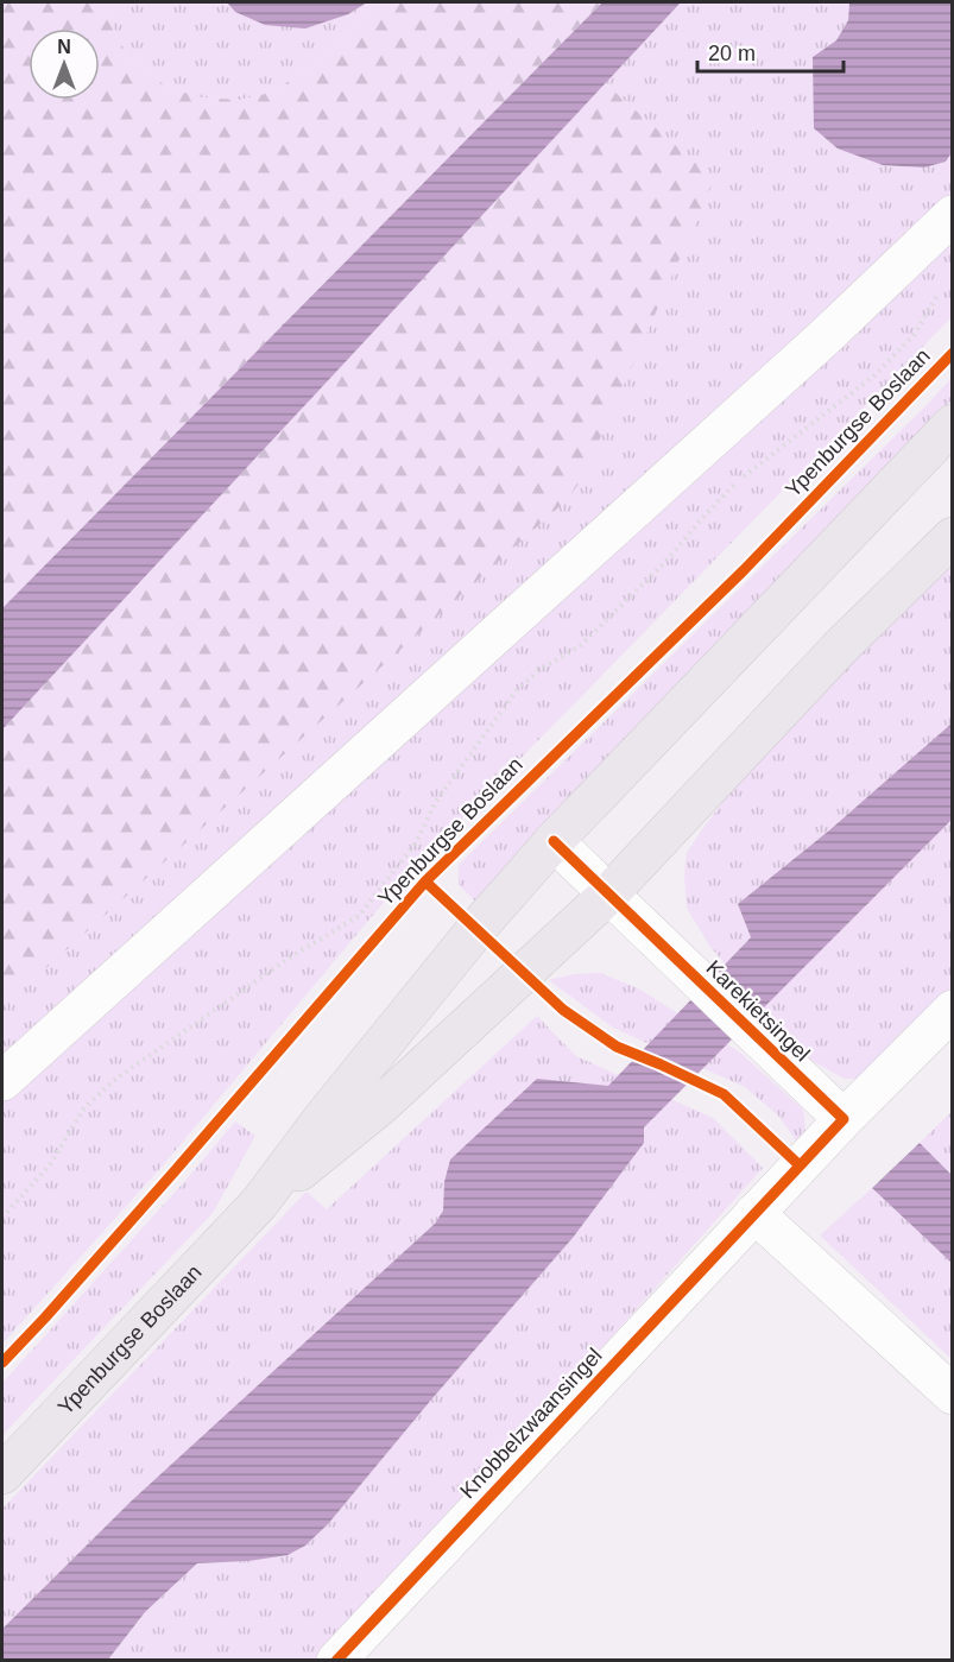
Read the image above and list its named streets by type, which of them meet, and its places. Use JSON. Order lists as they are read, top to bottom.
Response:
{
  "streets": {
    "main road": ["Ypenburgse Boslaan"],
    "street": ["Karekietsingel", "Knobbelzwaansingel"]
  },
  "crossings": [
    ["Ypenburgse Boslaan", "Karekietsingel"]
  ],
  "scale_bar": "20 m",
  "north": "top"
}
